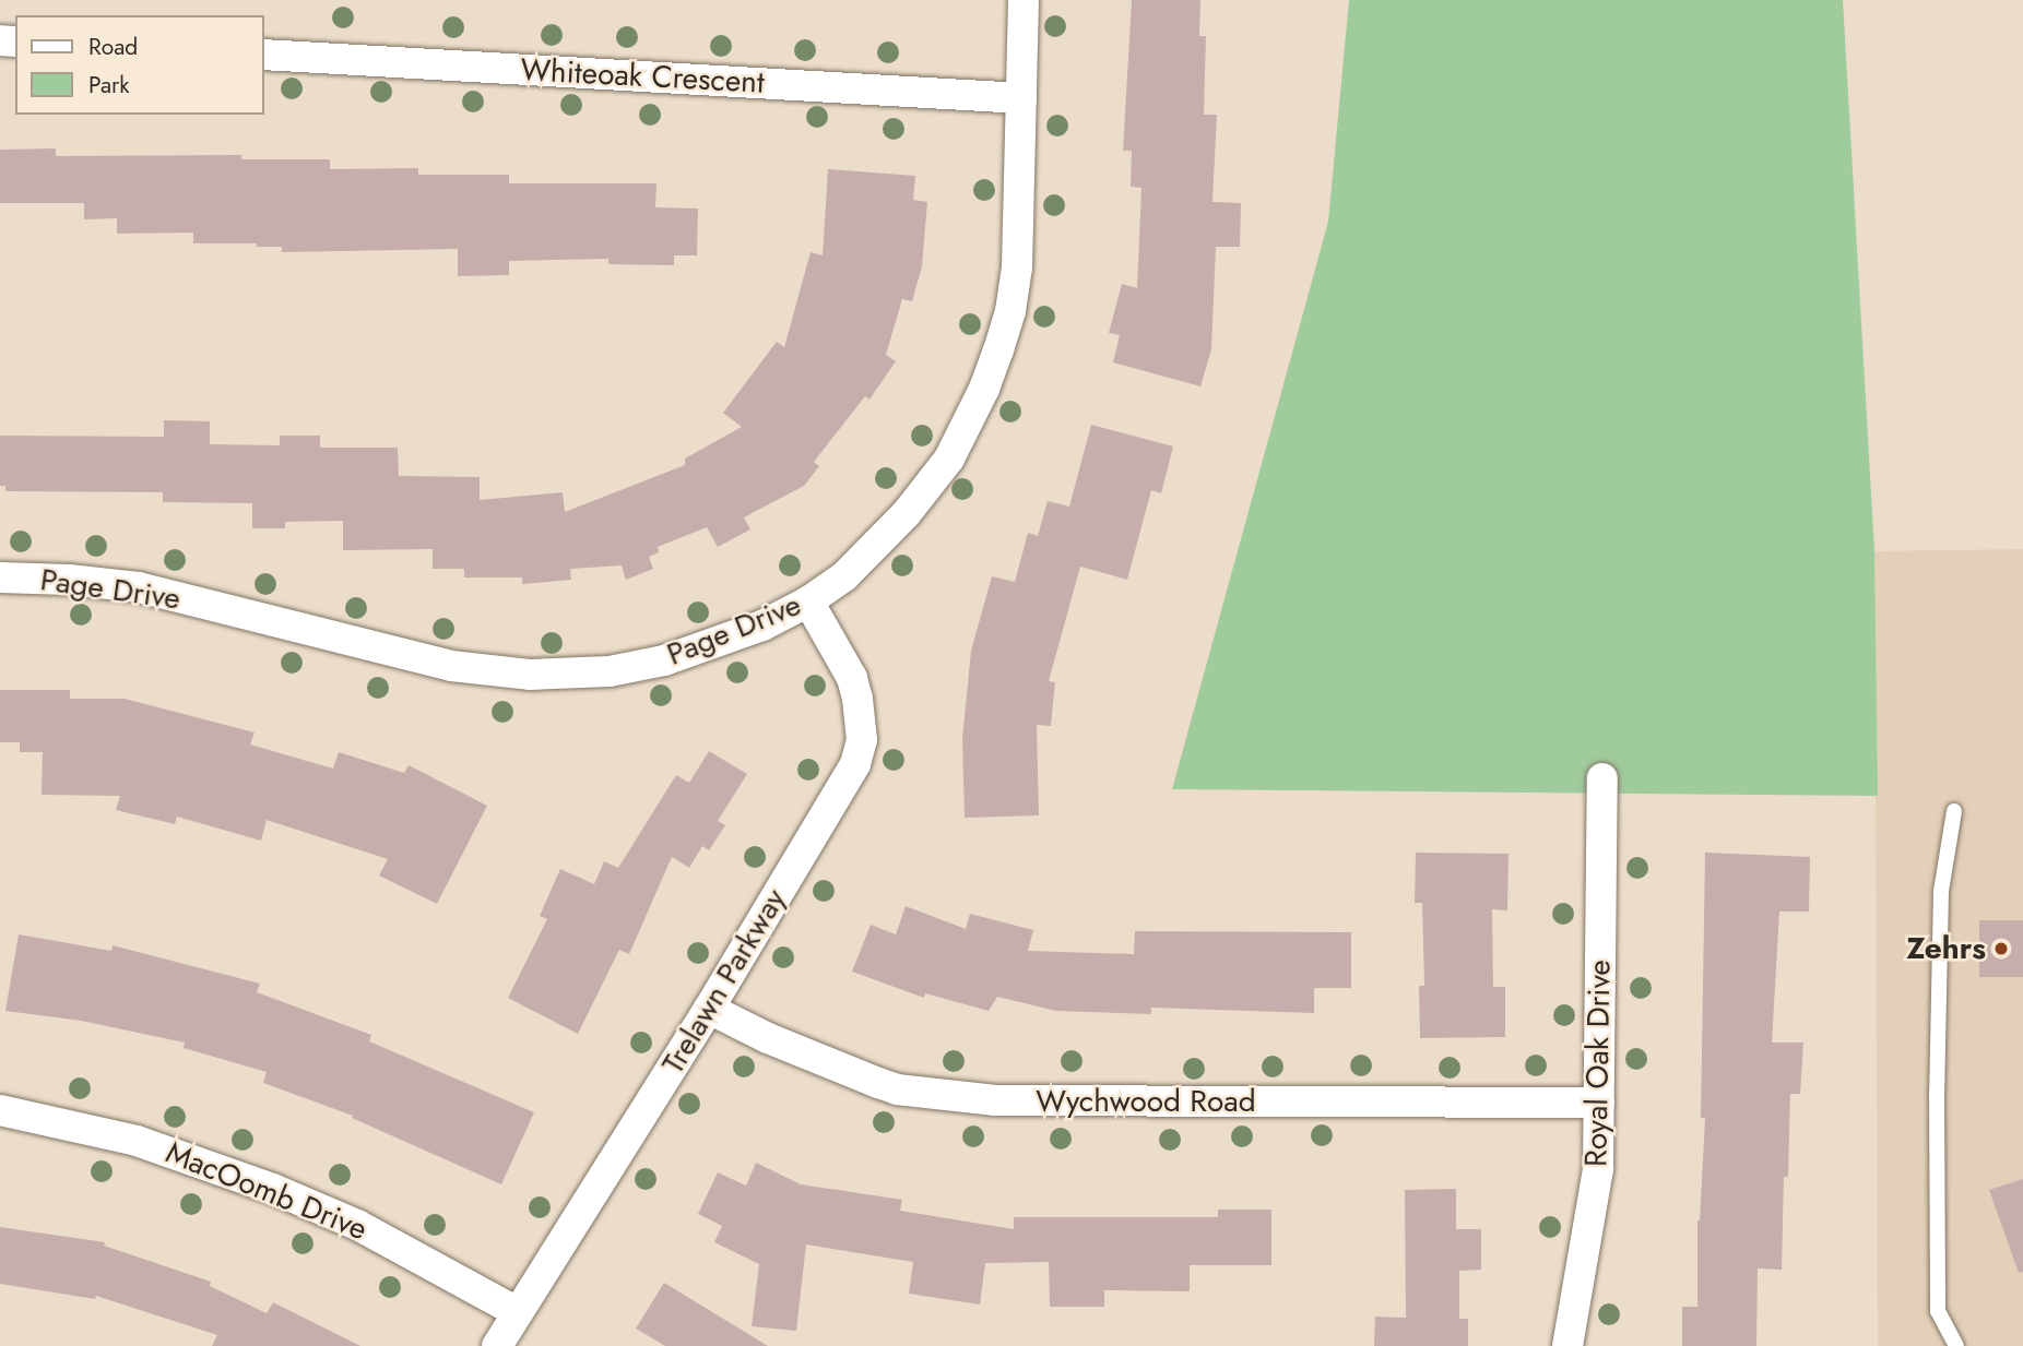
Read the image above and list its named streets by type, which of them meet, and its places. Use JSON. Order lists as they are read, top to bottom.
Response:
{
  "streets": {
    "street": [
      "Whiteoak Crescent",
      "Page Drive",
      "Trelawn Parkway",
      "Royal Oak Drive",
      "Wychwood Road",
      "MacOomb Drive"
    ]
  },
  "crossings": [
    ["Whiteoak Crescent", "Page Drive"],
    ["Page Drive", "Trelawn Parkway"],
    ["Trelawn Parkway", "Wychwood Road"],
    ["Trelawn Parkway", "MacOomb Drive"],
    ["Royal Oak Drive", "Wychwood Road"]
  ],
  "places": ["Zehrs"],
  "legend": ["Road", "Park"]
}
